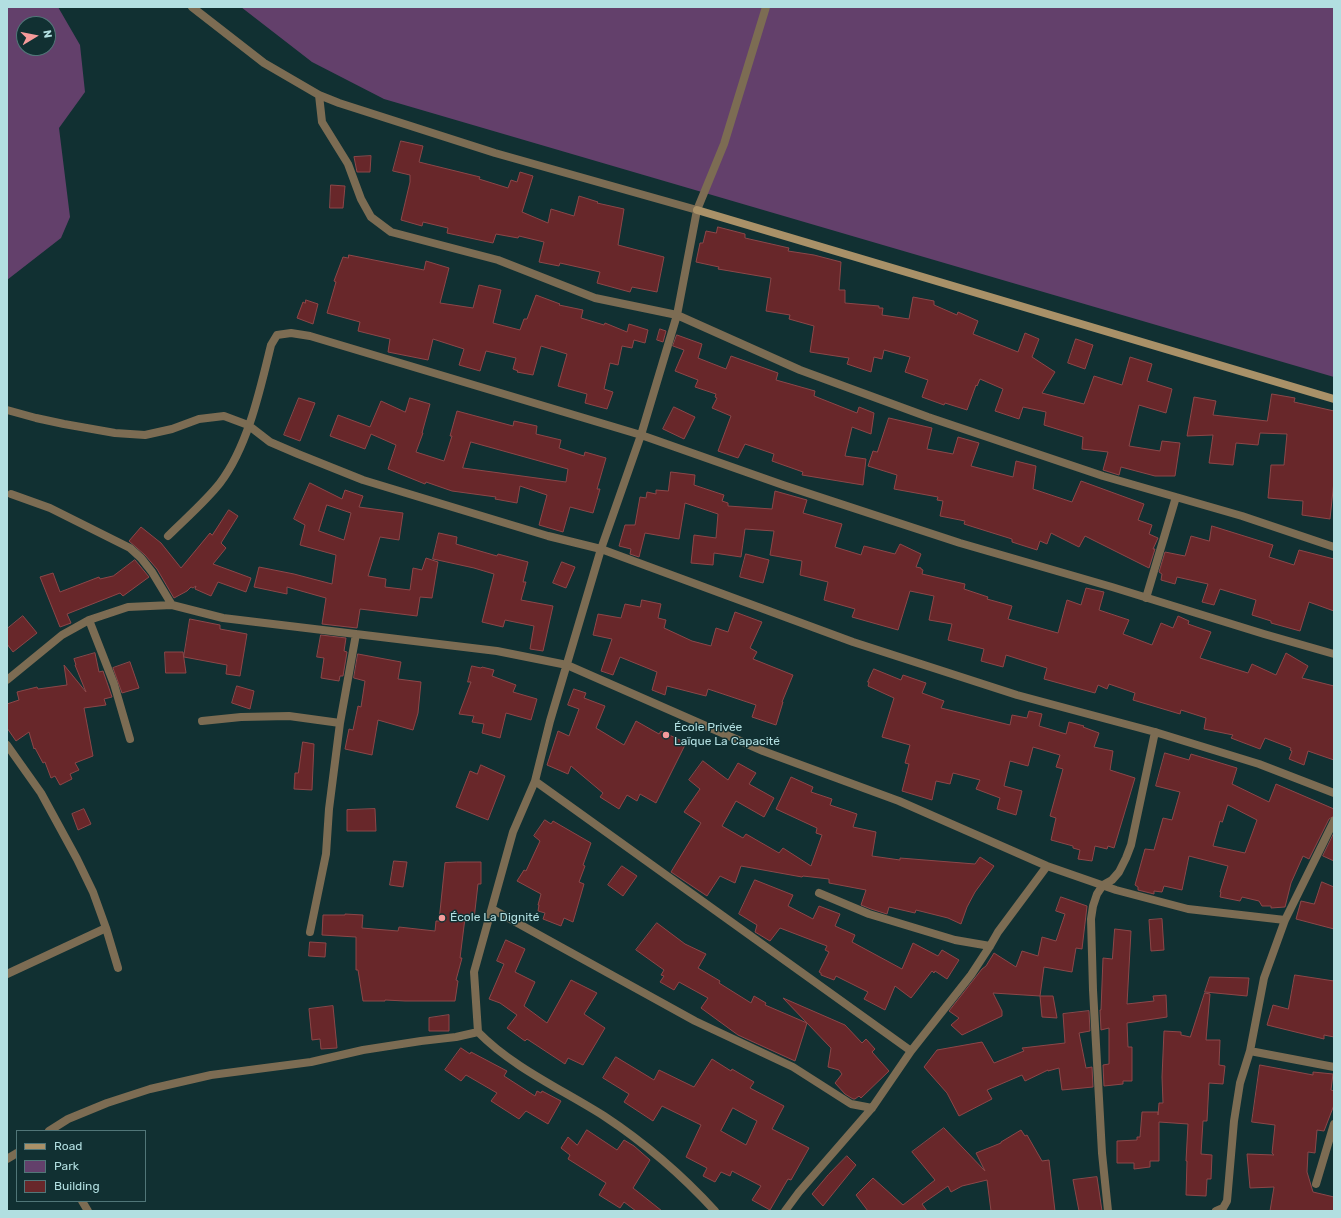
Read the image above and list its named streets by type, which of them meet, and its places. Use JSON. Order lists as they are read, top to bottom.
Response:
{
  "places": ["École Privée Laïque La Capacité", "École La Dignité"],
  "legend": ["Road", "Park", "Building"],
  "north": "right"
}
